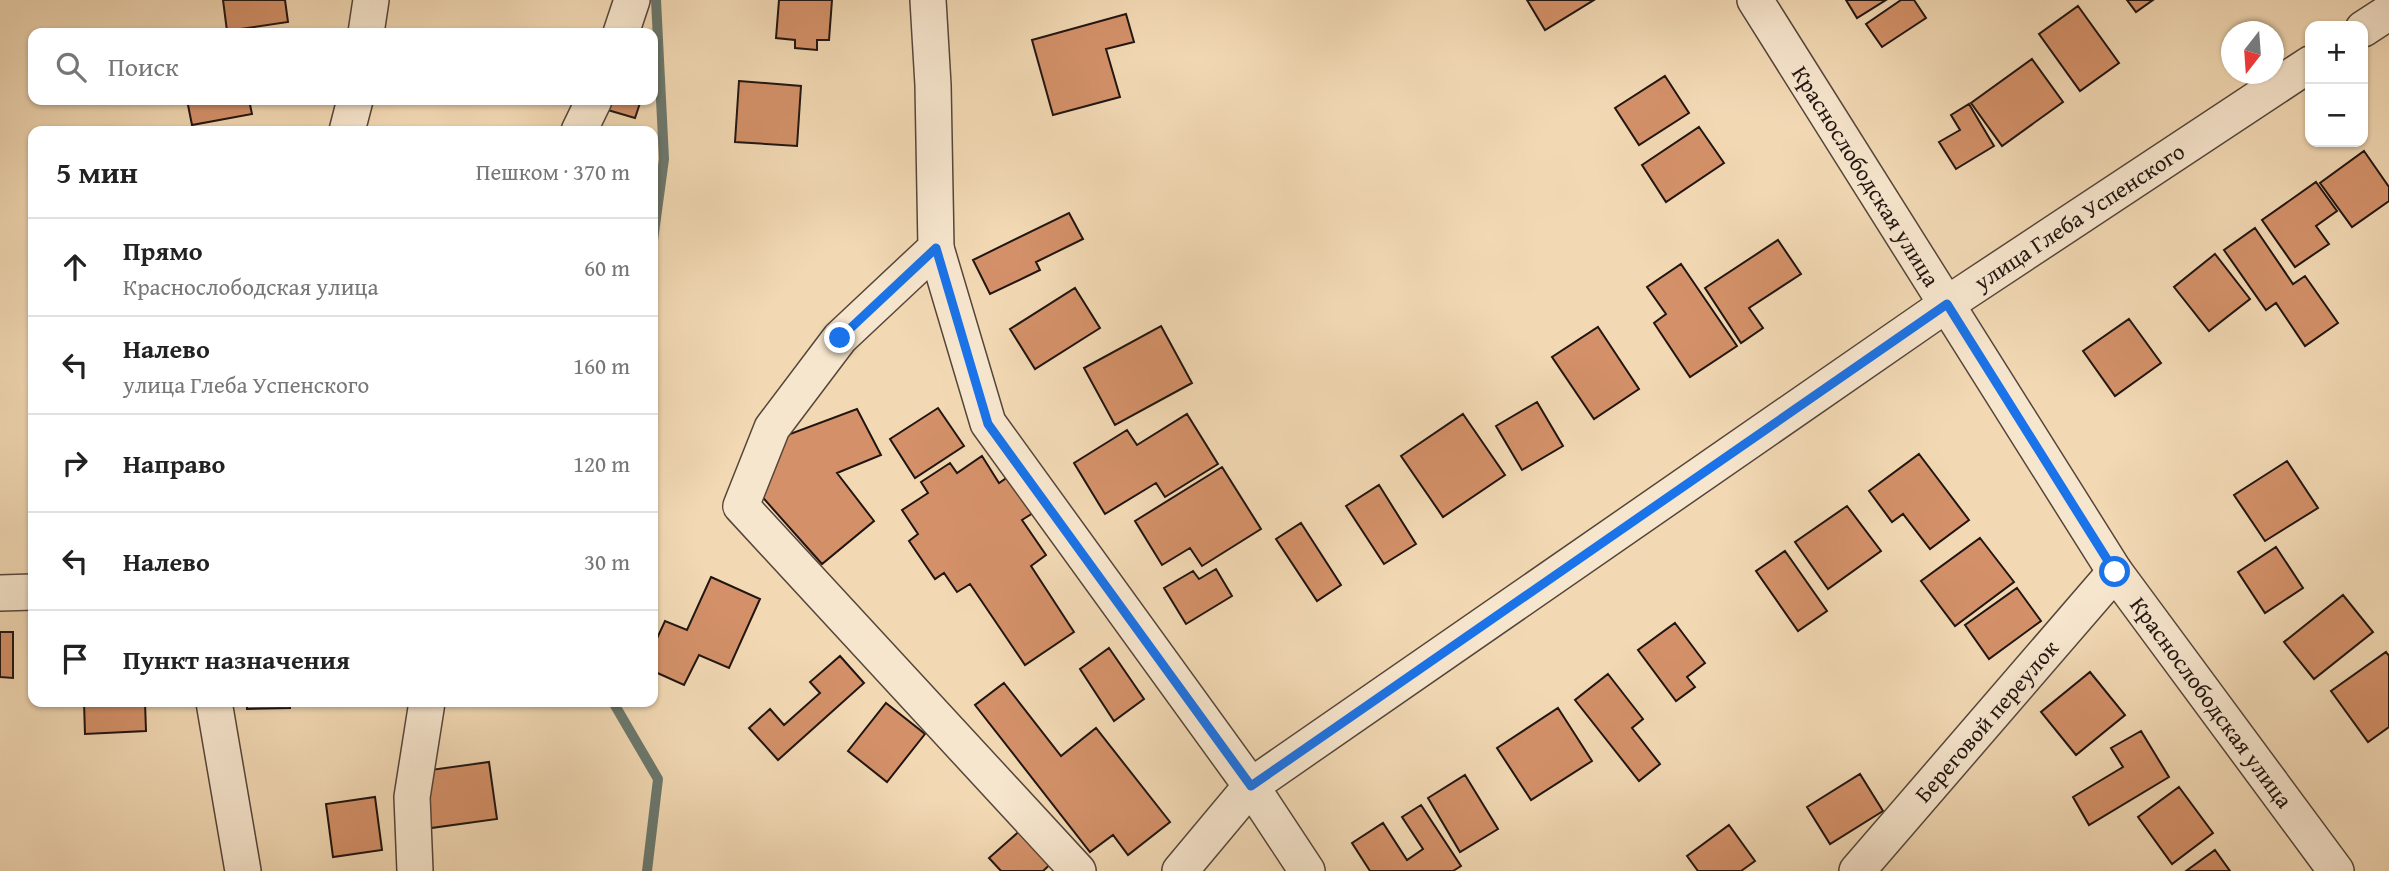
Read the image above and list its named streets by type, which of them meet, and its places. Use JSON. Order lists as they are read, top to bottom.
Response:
{
  "streets": {
    "street": ["Краснослободская улица", "улица Глеба Успенского", "Береговой переулок"]
  },
  "crossings": [
    ["Краснослободская улица", "улица Глеба Успенского"],
    ["Краснослободская улица", "Береговой переулок"]
  ],
  "north": "bottom",
  "page": {
    "map_buttons": ["+", "−"],
    "search": "Поиск",
    "heading": ["5 мин", "Пешком · 370 m"],
    "list": [
      ["Прямо", "Краснослободская улица", "60 m"],
      ["Налево", "улица Глеба Успенского", "160 m"],
      ["Направо", "120 m"],
      ["Налево", "30 m"],
      "Пункт назначения"
    ]
  }
}
